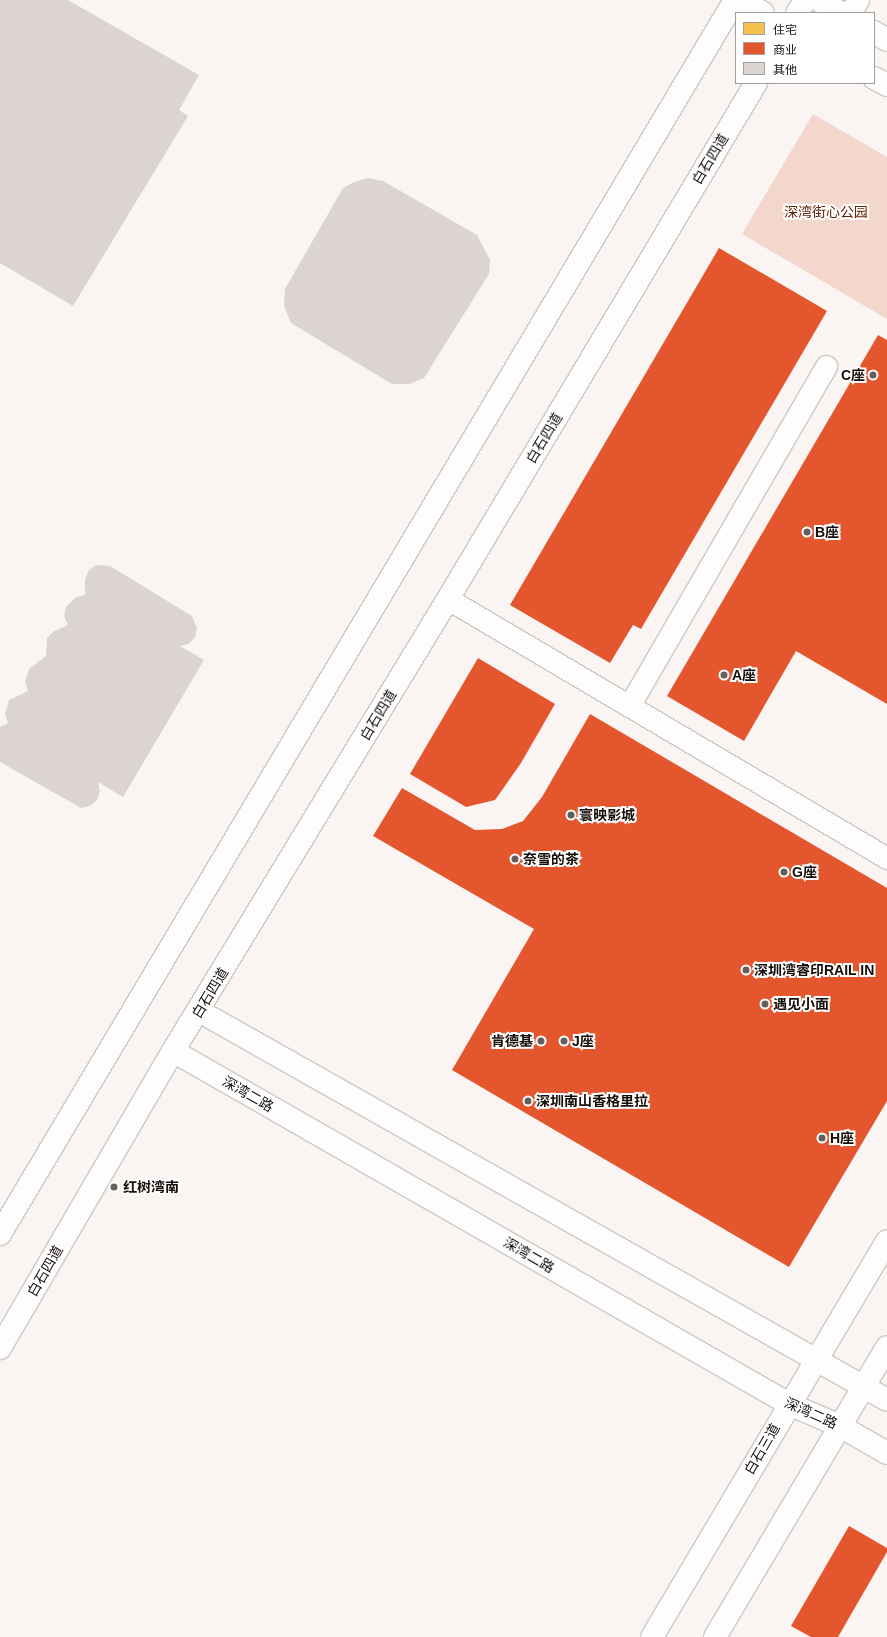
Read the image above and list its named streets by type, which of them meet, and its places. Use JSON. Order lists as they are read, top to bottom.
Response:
{
  "streets": {
    "street": ["白石四道", "深湾二路", "白石三道"]
  },
  "crossings": [
    ["白石四道", "深湾二路"],
    ["深湾二路", "白石三道"]
  ],
  "parks": ["深湾街心公园"],
  "places": [
    "C座",
    "B座",
    "A座",
    "寰映影城",
    "奈雪的茶",
    "G座",
    "深圳湾睿印RAIL IN",
    "遇见小面",
    "肯德基",
    "J座",
    "深圳南山香格里拉",
    "H座",
    "红树湾南"
  ],
  "legend": ["住宅", "商业", "其他"]
}
